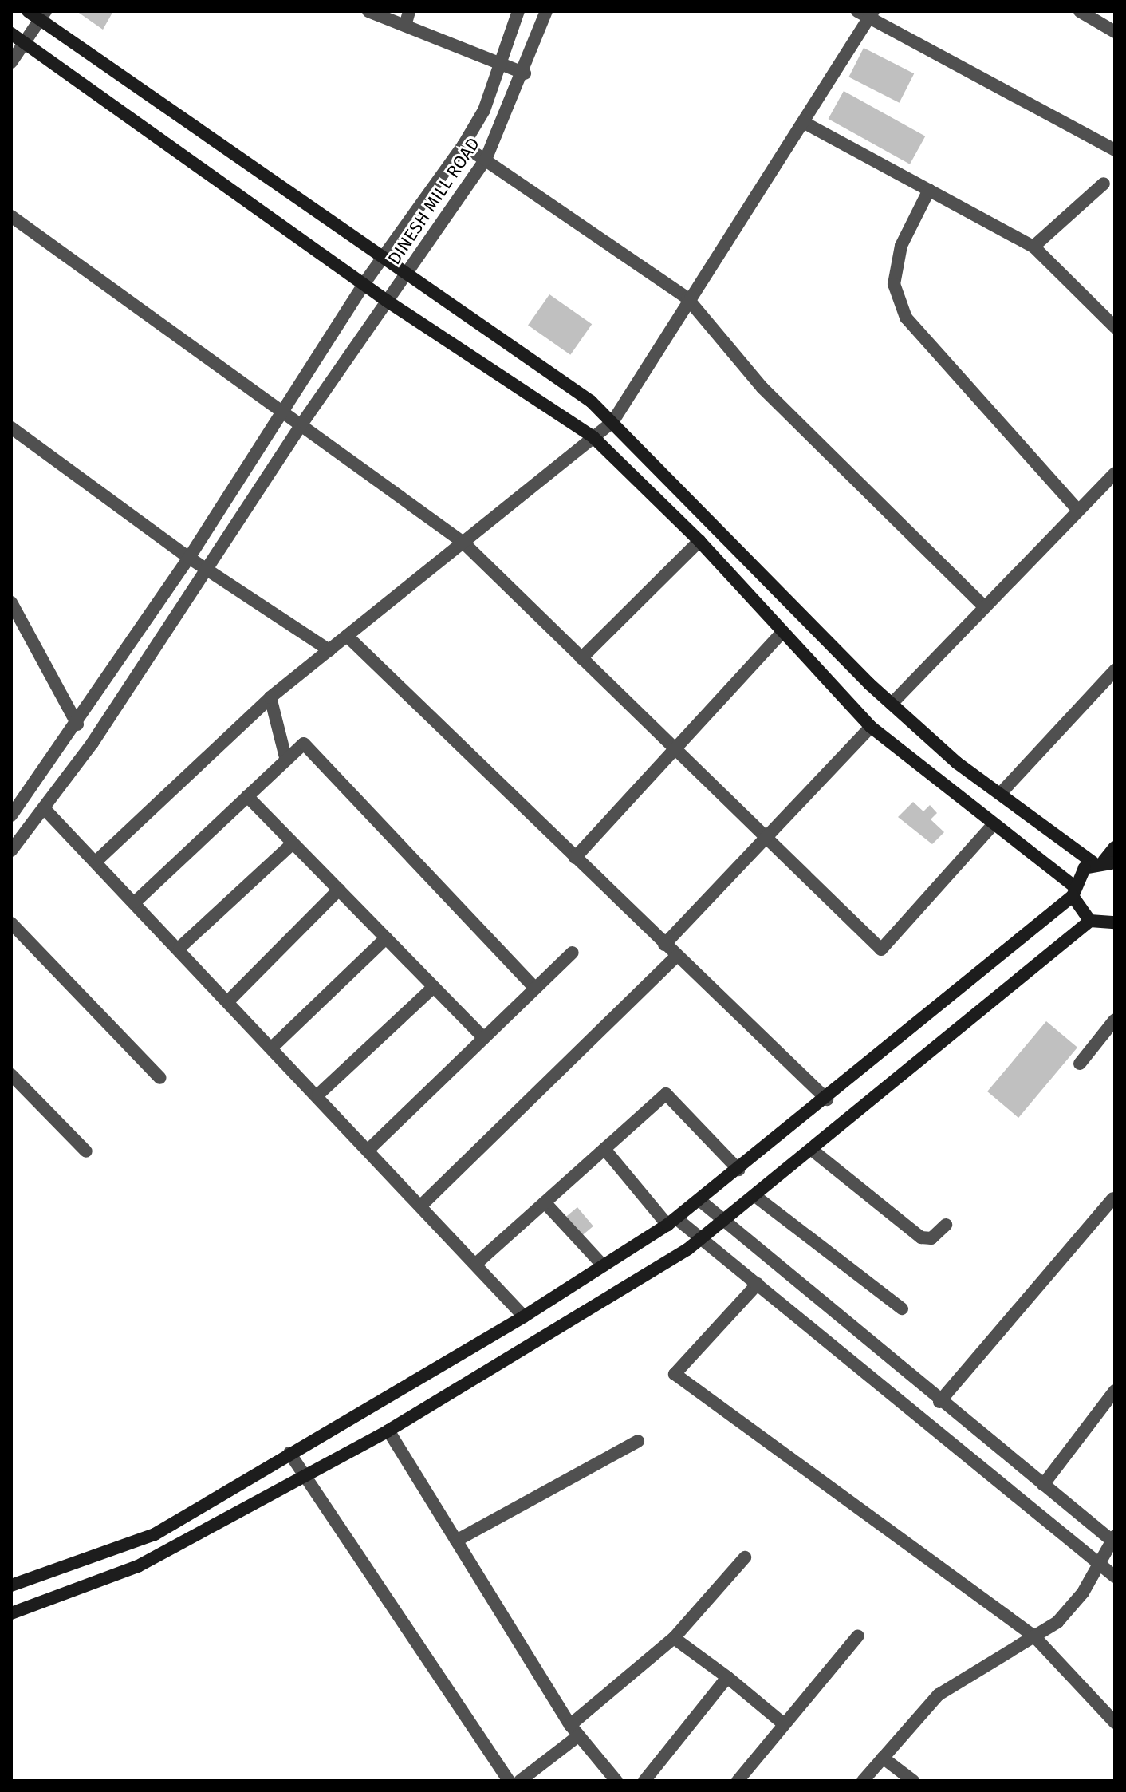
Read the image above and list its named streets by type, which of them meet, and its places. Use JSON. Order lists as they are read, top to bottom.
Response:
{
  "streets": {
    "street": ["DINESH MILL ROAD"]
  }
}
